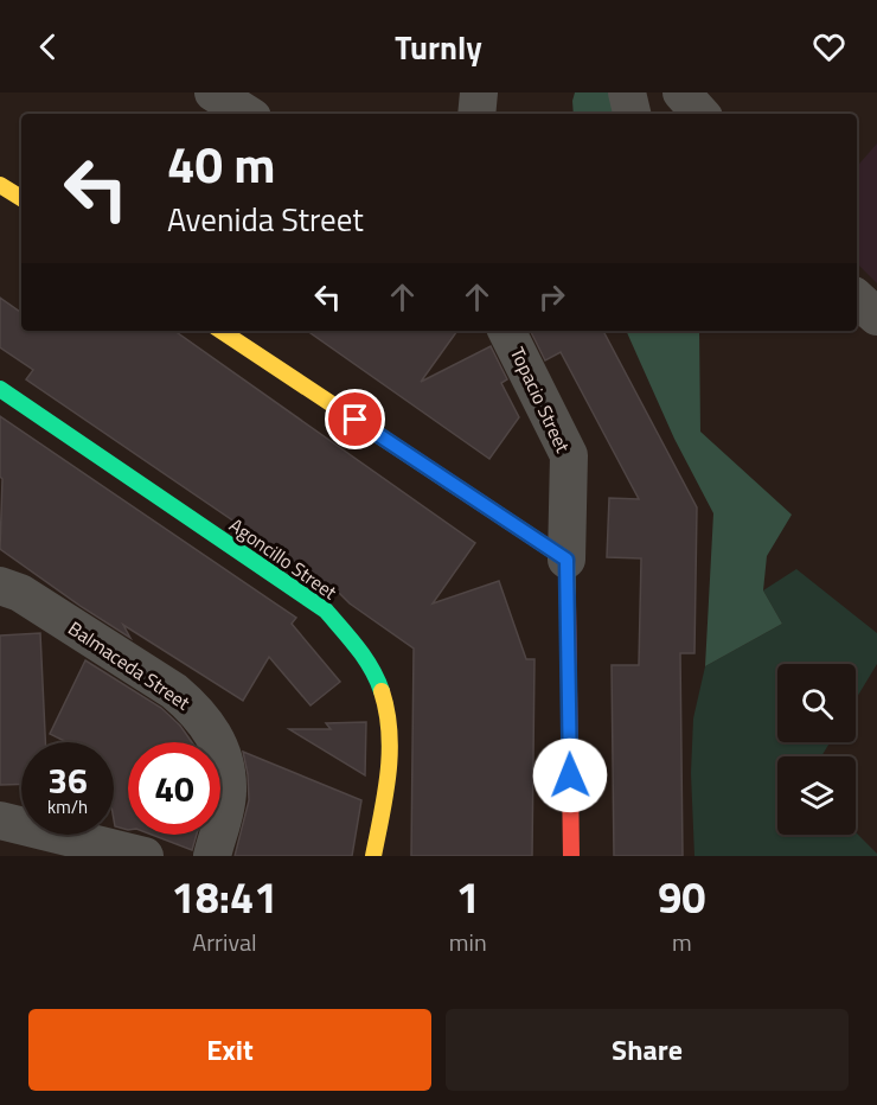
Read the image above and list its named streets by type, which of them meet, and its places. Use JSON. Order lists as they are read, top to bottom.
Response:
{
  "streets": {
    "street": ["Topacio Street", "Agoncillo Street", "Balmaceda Street"]
  },
  "page": {
    "header": "Turnly",
    "turn": ["40 m", "Avenida Street"],
    "speed": "36 km/h",
    "limit": "40",
    "eta": [
      "18:41",
      "Arrival",
      "1",
      "min",
      "90",
      "m"
    ],
    "buttons": ["Exit", "Share"]
  }
}
